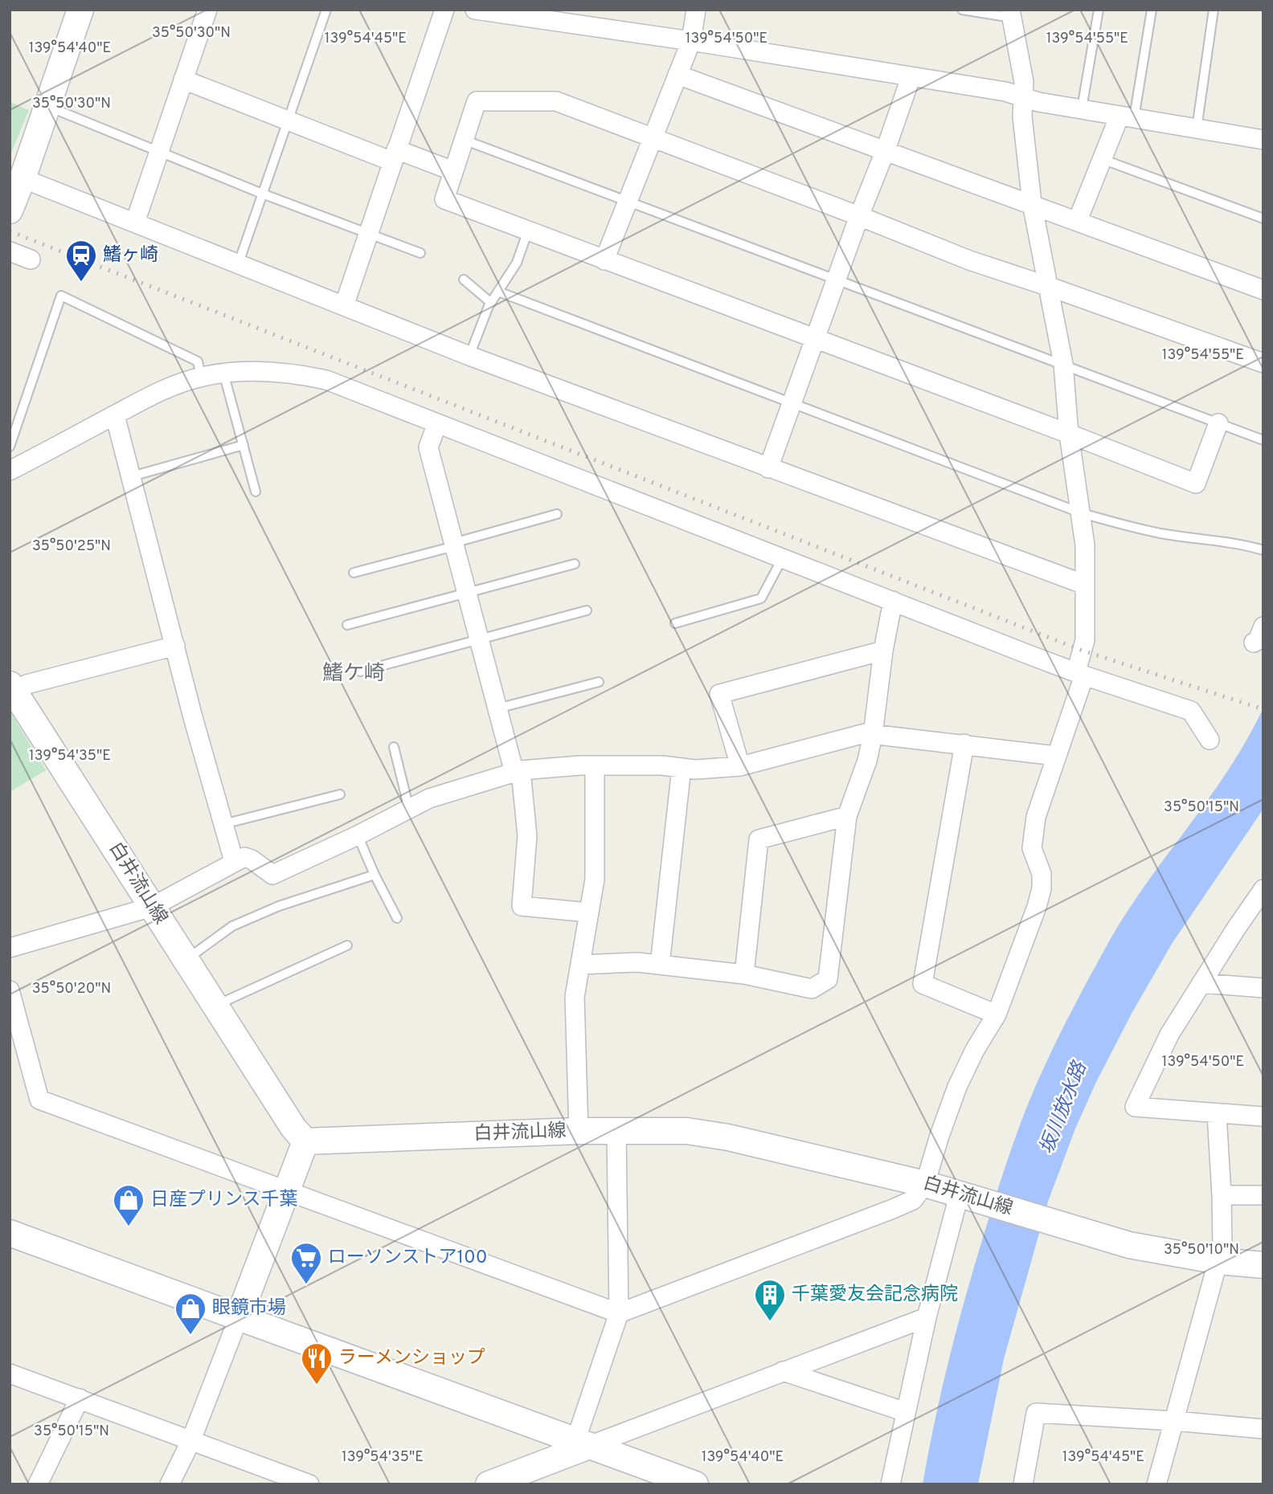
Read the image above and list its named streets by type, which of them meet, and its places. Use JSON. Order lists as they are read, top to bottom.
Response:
{
  "streets": {
    "main road": ["白井流山線"]
  },
  "districts": ["鰭ケ崎"],
  "water": ["坂川放水路"],
  "places": {
    "station": ["鰭ヶ崎"],
    "shop": ["日産プリンス千葉", "眼鏡市場"],
    "supermarket": ["ローソンストア100"],
    "building": ["千葉愛友会記念病院"],
    "restaurant": ["ラーメンショップ"]
  },
  "coordinates": [
    "35°50'30\"N",
    "139°54'45\"E",
    "139°54'50\"E",
    "139°54'55\"E",
    "139°54'40\"E",
    "35°50'25\"N",
    "139°54'35\"E",
    "35°50'15\"N",
    "35°50'20\"N",
    "35°50'10\"N"
  ]
}
